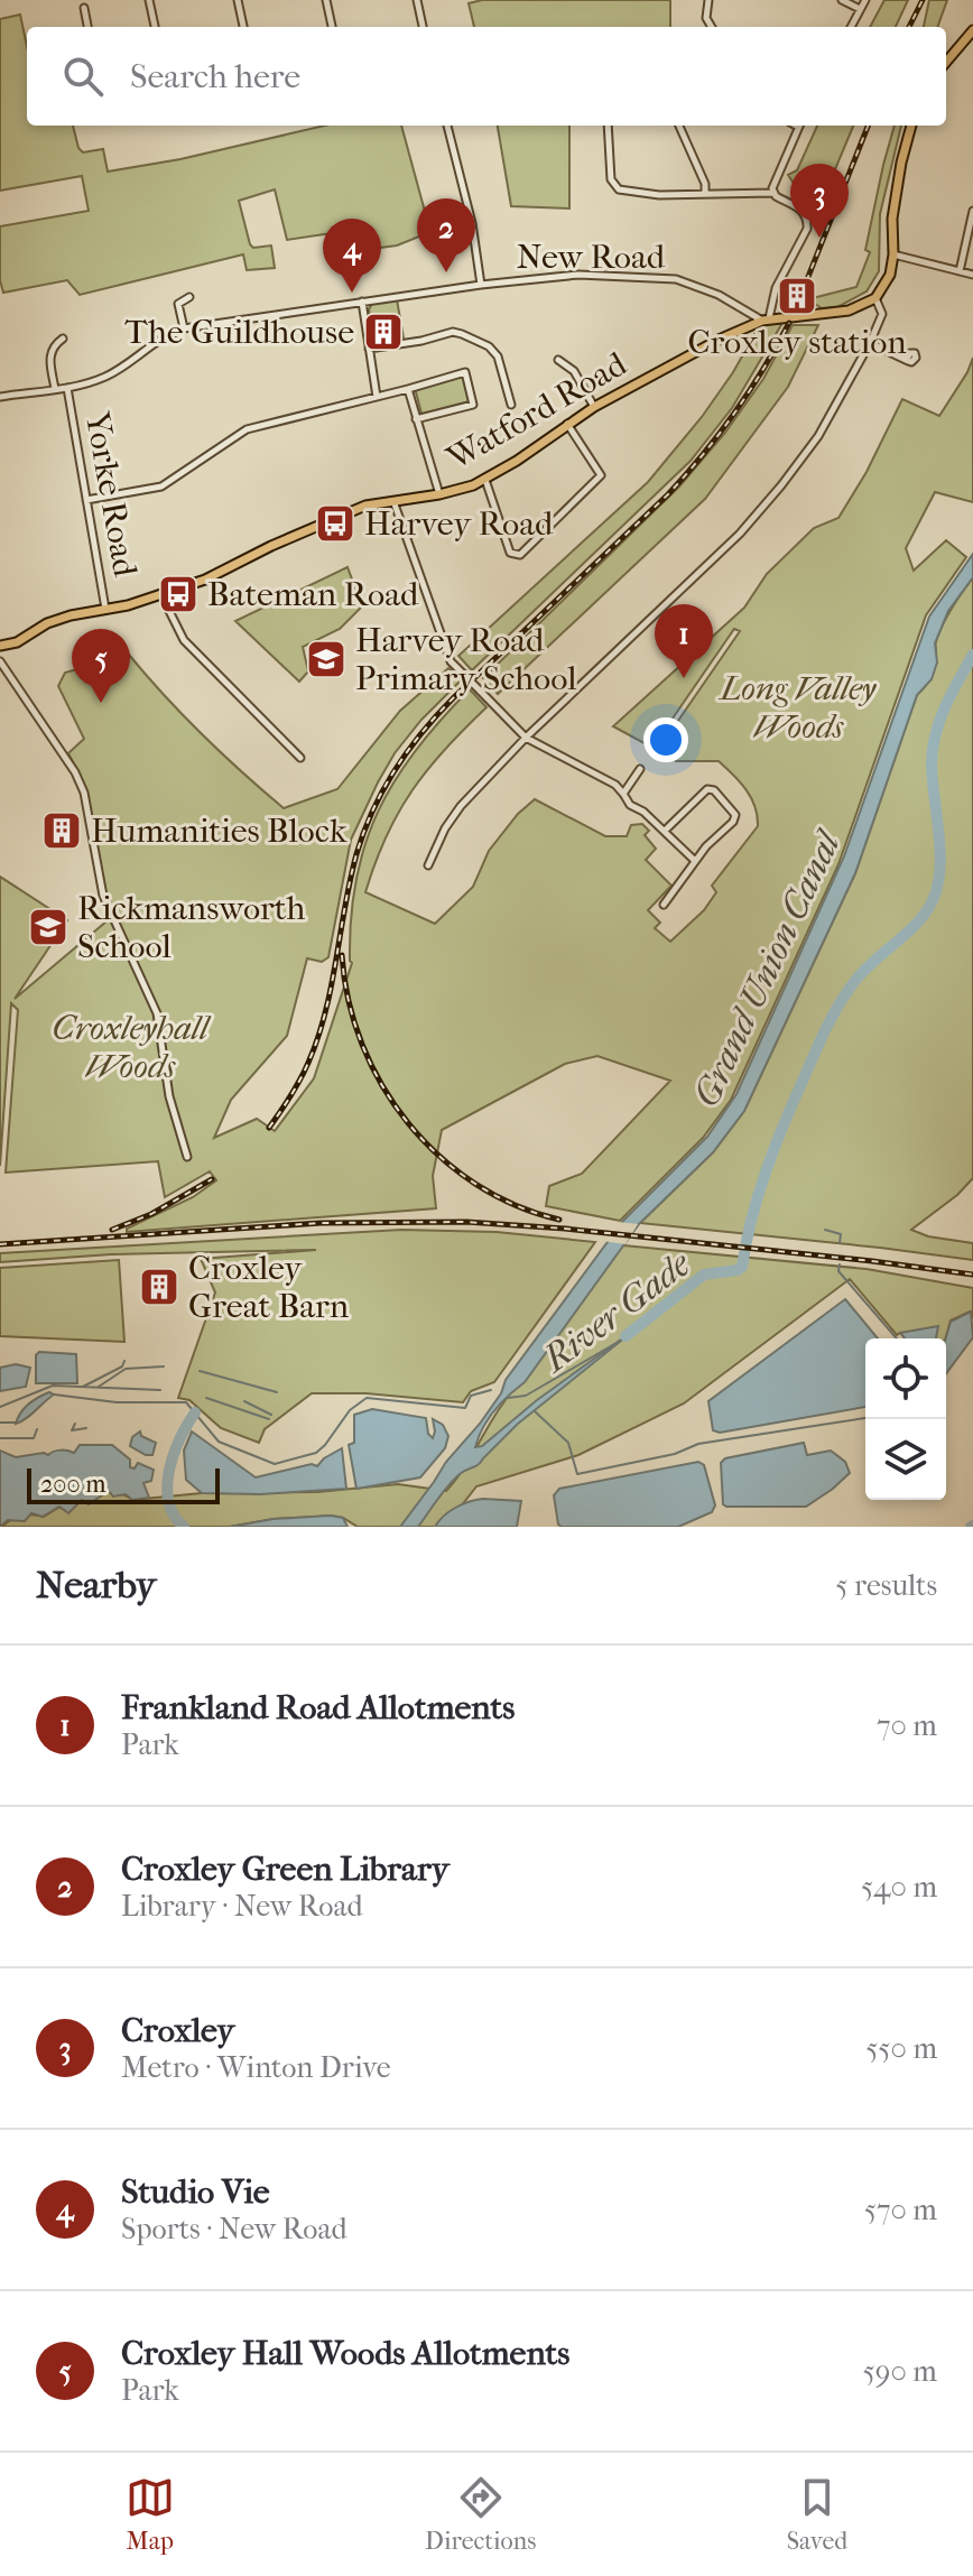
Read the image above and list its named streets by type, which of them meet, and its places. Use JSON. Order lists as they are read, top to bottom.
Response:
{
  "streets": {
    "main road": ["Watford Road"],
    "street": ["New Road", "Yorke Road"]
  },
  "crossings": [
    ["New Road", "Watford Road"],
    ["New Road", "Yorke Road"],
    ["Watford Road", "Yorke Road"]
  ],
  "water": ["Grand Union Canal", "River Gade"],
  "parks": ["Long Valley Woods", "Croxleyhall Woods"],
  "places": {
    "building": [
      "Croxley station",
      "The Guildhouse",
      "Humanities Block",
      "Croxley Great Barn"
    ],
    "bus stop": ["Harvey Road", "Bateman Road"],
    "school or university": ["Harvey Road Primary School", "Rickmansworth School"]
  },
  "scale_bar": "200 m",
  "page": {
    "search": "Search here",
    "pins": [
      "3",
      "2",
      "4",
      "1",
      "5"
    ],
    "scale": "200 m",
    "heading": ["Nearby", "5 results"],
    "list": [
      {
        "mark": "1",
        "name": "Frankland Road Allotments",
        "note": "Park",
        "value": "70 m"
      },
      {
        "mark": "2",
        "name": "Croxley Green Library",
        "note": "Library · New Road",
        "value": "540 m"
      },
      {
        "mark": "3",
        "name": "Croxley",
        "note": "Metro · Winton Drive",
        "value": "550 m"
      },
      {
        "mark": "4",
        "name": "Studio Vie",
        "note": "Sports · New Road",
        "value": "570 m"
      },
      {
        "mark": "5",
        "name": "Croxley Hall Woods Allotments",
        "note": "Park",
        "value": "590 m"
      }
    ],
    "nav": ["Map", "Directions", "Saved"]
  }
}
